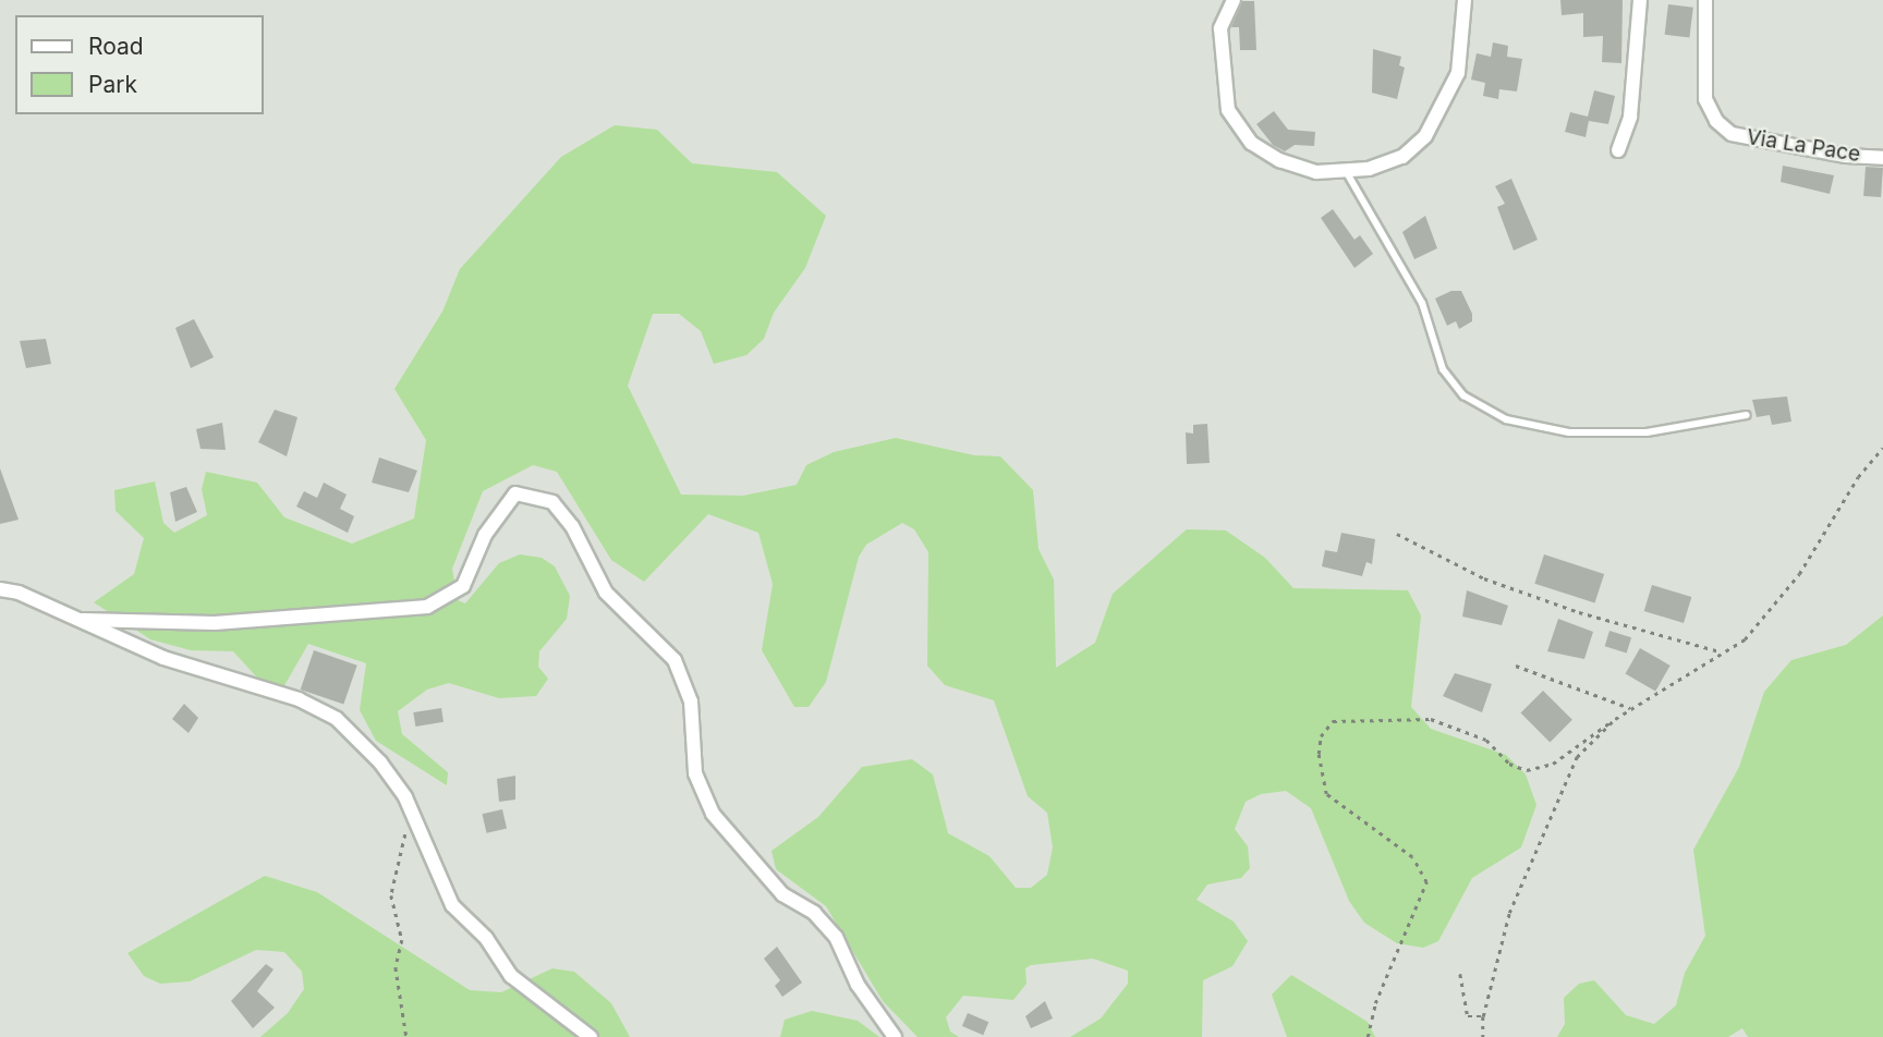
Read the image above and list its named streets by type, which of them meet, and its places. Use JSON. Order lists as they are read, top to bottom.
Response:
{
  "streets": {
    "street": ["Via La Pace"]
  },
  "legend": ["Road", "Park"]
}
